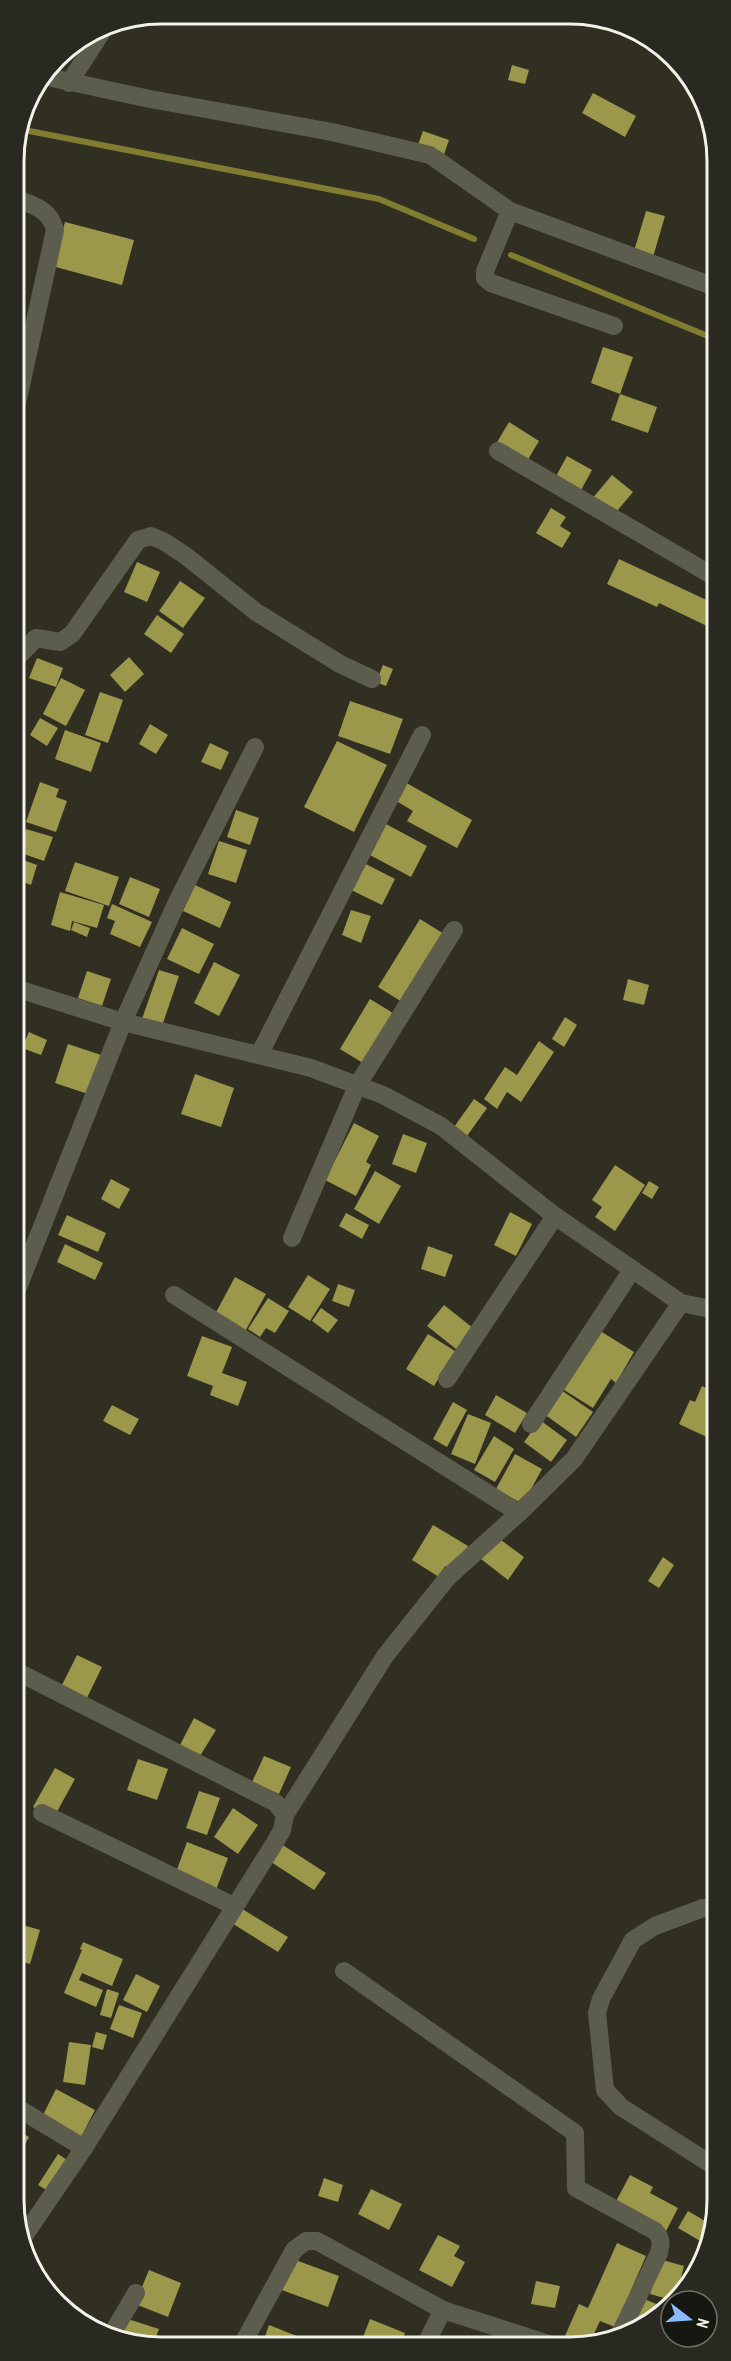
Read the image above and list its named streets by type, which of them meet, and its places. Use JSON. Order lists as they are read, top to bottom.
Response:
{
  "north": "right"
}
